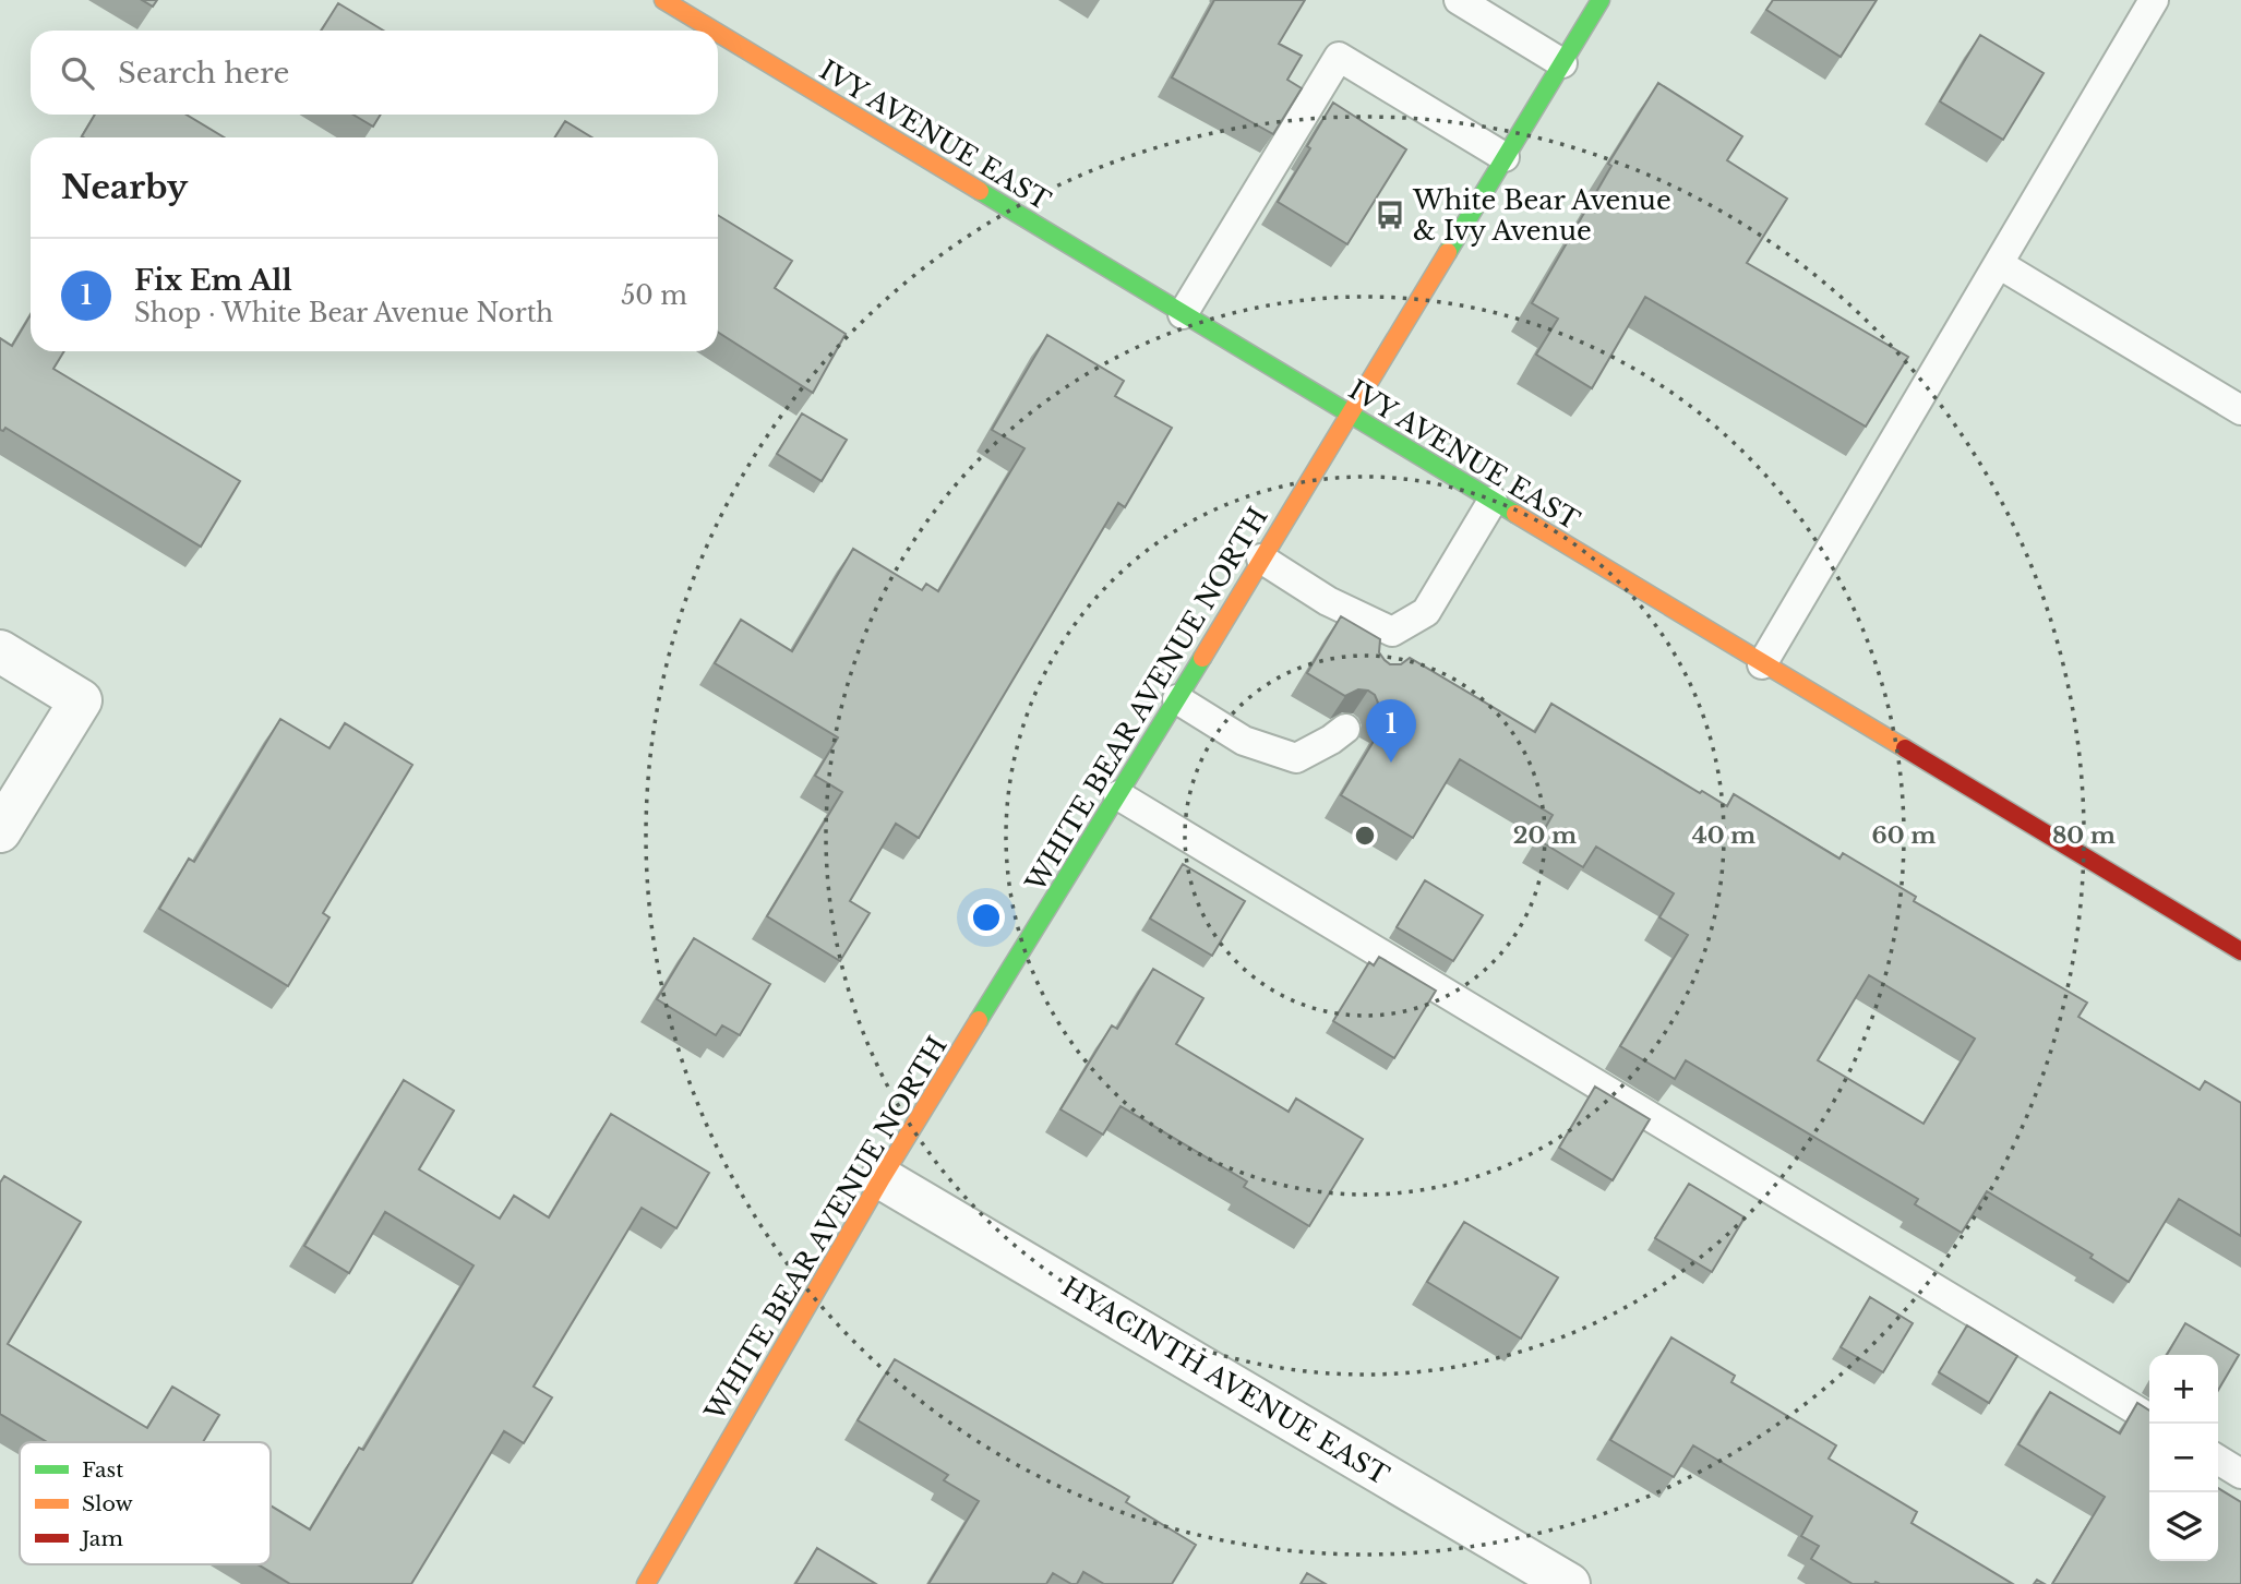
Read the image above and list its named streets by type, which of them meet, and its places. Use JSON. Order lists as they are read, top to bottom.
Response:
{
  "streets": {
    "street": ["IVY AVENUE EAST", "WHITE BEAR AVENUE NORTH", "HYACINTH AVENUE EAST"]
  },
  "crossings": [
    ["IVY AVENUE EAST", "WHITE BEAR AVENUE NORTH"],
    ["WHITE BEAR AVENUE NORTH", "HYACINTH AVENUE EAST"]
  ],
  "places": {
    "bus stop": ["White Bear Avenue & Ivy Avenue"]
  },
  "legend": ["Fast", "Slow", "Jam"],
  "page": {
    "search": "Search here",
    "heading": "Nearby",
    "list": [
      {
        "mark": "1",
        "name": "Fix Em All",
        "note": "Shop · White Bear Avenue North",
        "value": "50 m"
      }
    ],
    "pins": "1",
    "map_buttons": ["+", "−"]
  },
  "rings": [
    "20 m",
    "40 m",
    "60 m",
    "80 m"
  ]
}
